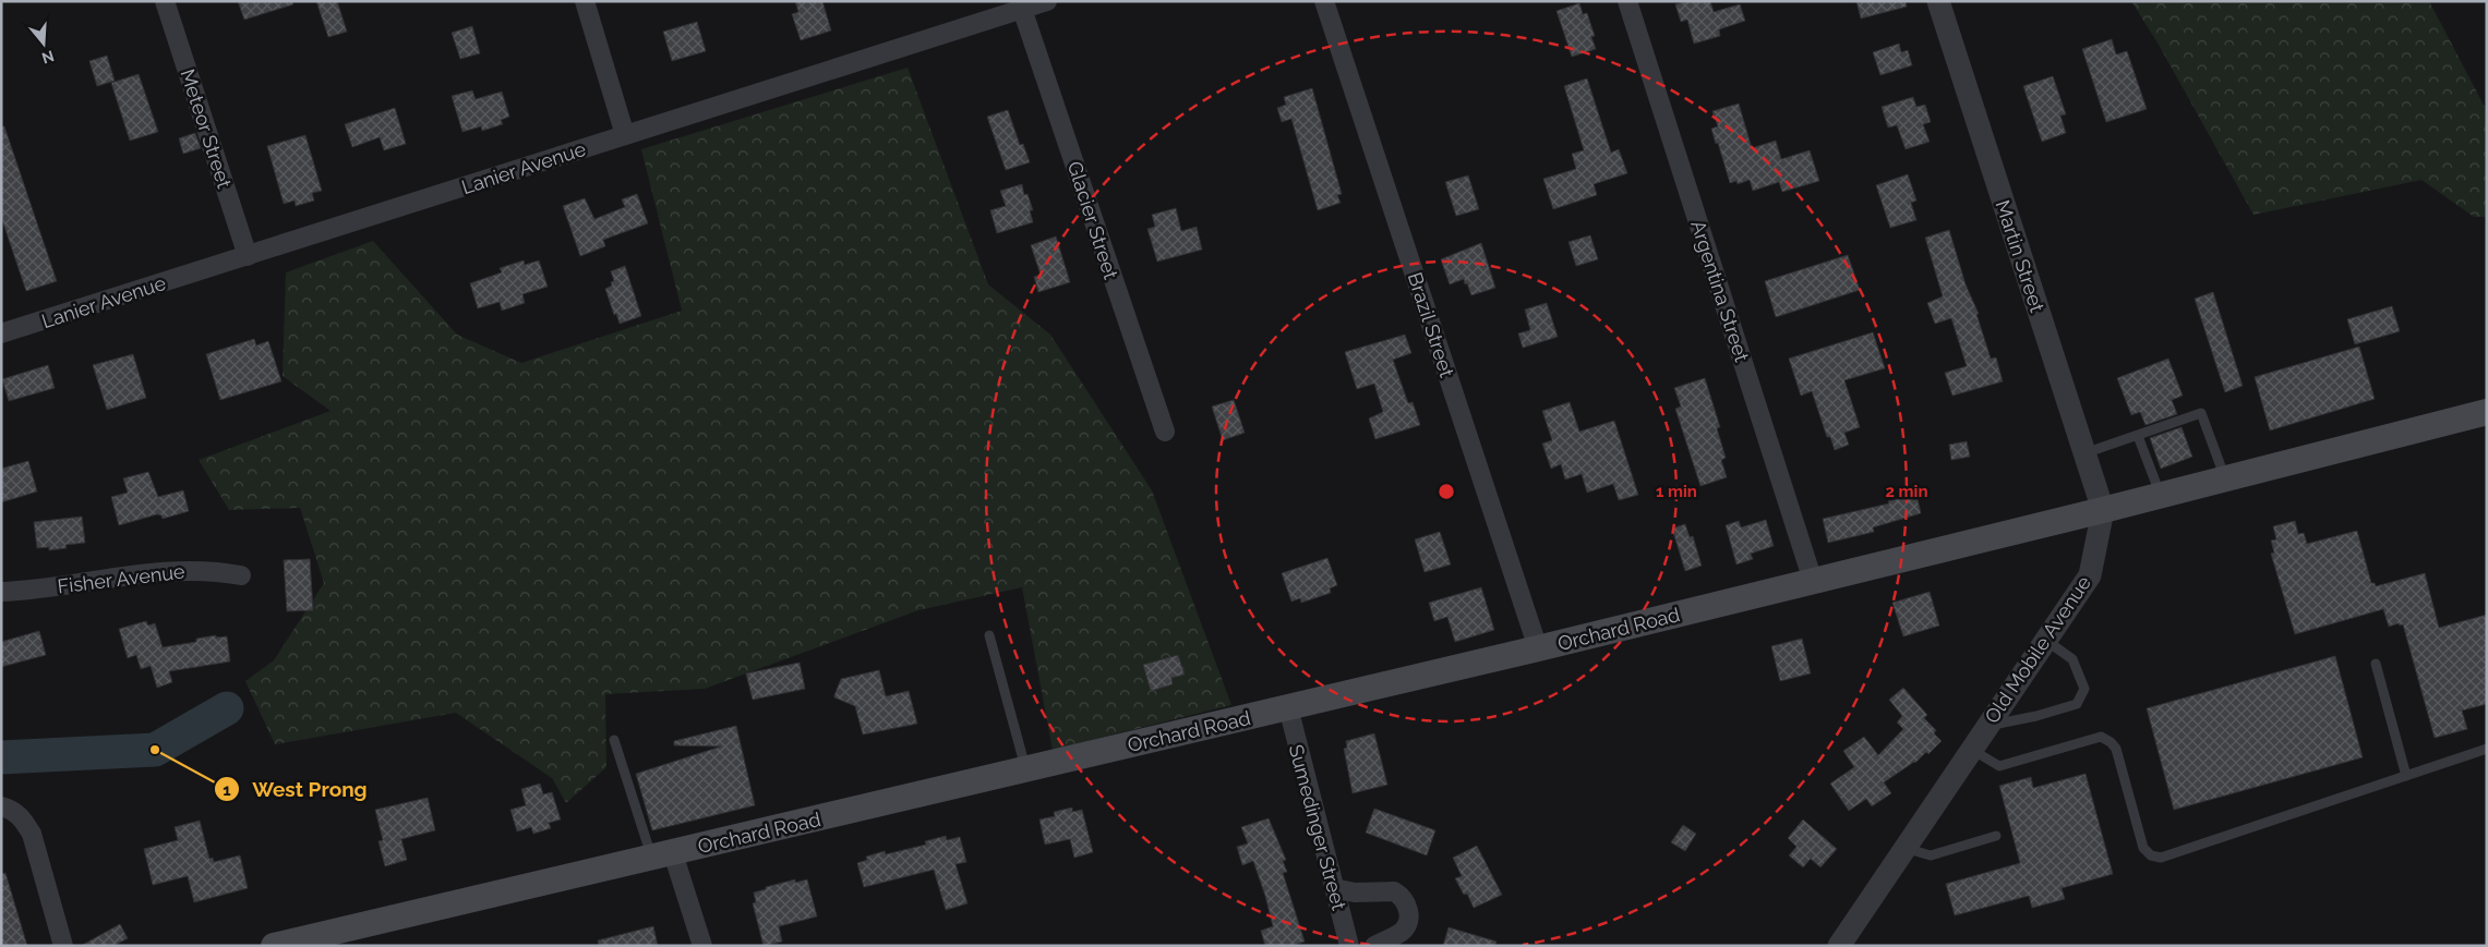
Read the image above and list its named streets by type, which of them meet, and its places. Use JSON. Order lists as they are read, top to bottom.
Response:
{
  "streets": {
    "main road": ["Orchard Road"],
    "street": [
      "Meteor Street",
      "Lanier Avenue",
      "Glacier Street",
      "Martin Street",
      "Argentina Street",
      "Brazil Street",
      "Fisher Avenue",
      "Old Mobile Avenue",
      "Sumedinger Street"
    ]
  },
  "crossings": [
    ["Meteor Street", "Lanier Avenue"],
    ["Lanier Avenue", "Glacier Street"],
    ["Martin Street", "Orchard Road"],
    ["Martin Street", "Old Mobile Avenue"],
    ["Argentina Street", "Orchard Road"],
    ["Brazil Street", "Orchard Road"],
    ["Orchard Road", "Old Mobile Avenue"],
    ["Orchard Road", "Sumedinger Street"]
  ],
  "places": ["West Prong"],
  "north": "bottom",
  "rings": ["1 min", "2 min"]
}
